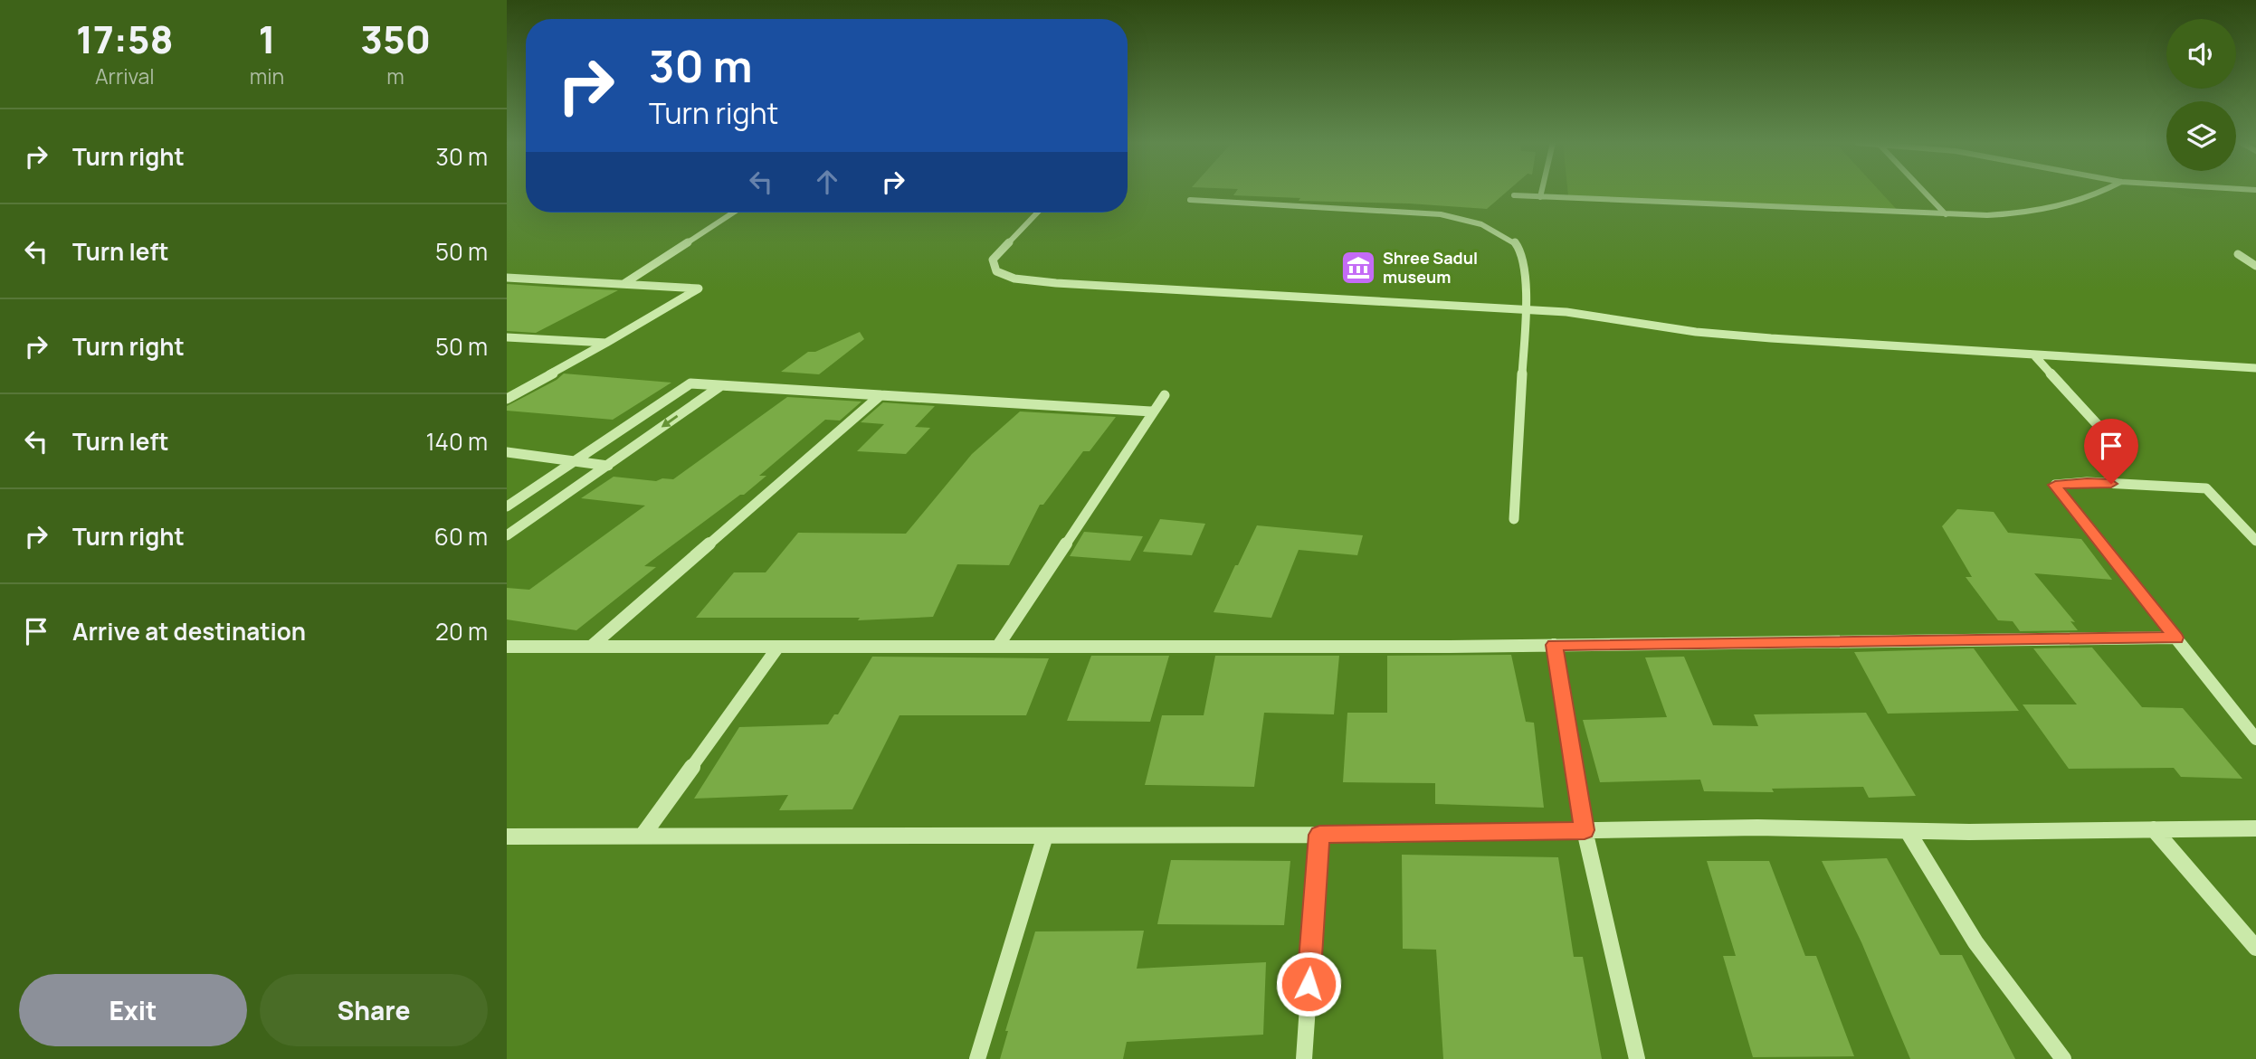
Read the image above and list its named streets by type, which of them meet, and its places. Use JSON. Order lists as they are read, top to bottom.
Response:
{
  "places": {
    "museum": ["Shree Sadul museum"]
  },
  "page": {
    "eta": [
      "17:58",
      "Arrival",
      "1",
      "min",
      "350",
      "m"
    ],
    "turn": ["30 m", "Turn right"],
    "list": [
      {
        "name": "Turn right",
        "value": "30 m"
      },
      {
        "name": "Turn left",
        "value": "50 m"
      },
      {
        "name": "Turn right",
        "value": "50 m"
      },
      {
        "name": "Turn left",
        "value": "140 m"
      },
      {
        "name": "Turn right",
        "value": "60 m"
      },
      {
        "name": "Arrive at destination",
        "value": "20 m"
      }
    ],
    "buttons": ["Exit", "Share"]
  }
}
